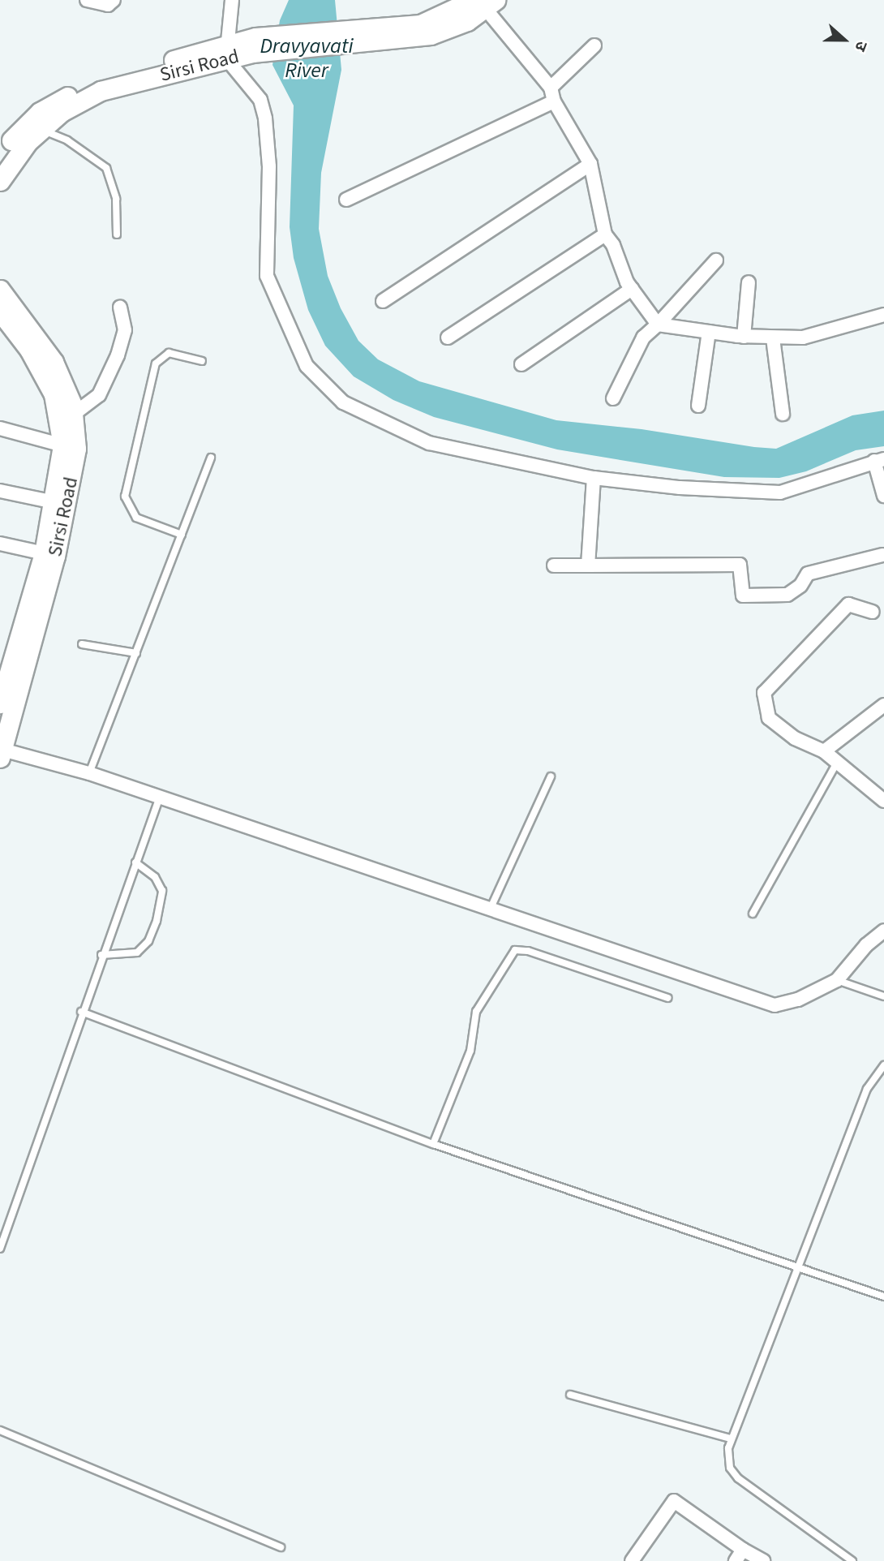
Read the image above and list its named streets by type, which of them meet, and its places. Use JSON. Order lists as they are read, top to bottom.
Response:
{
  "streets": {
    "street": ["Sirsi Road"]
  },
  "water": ["Dravyavati River"],
  "north": "right"
}
